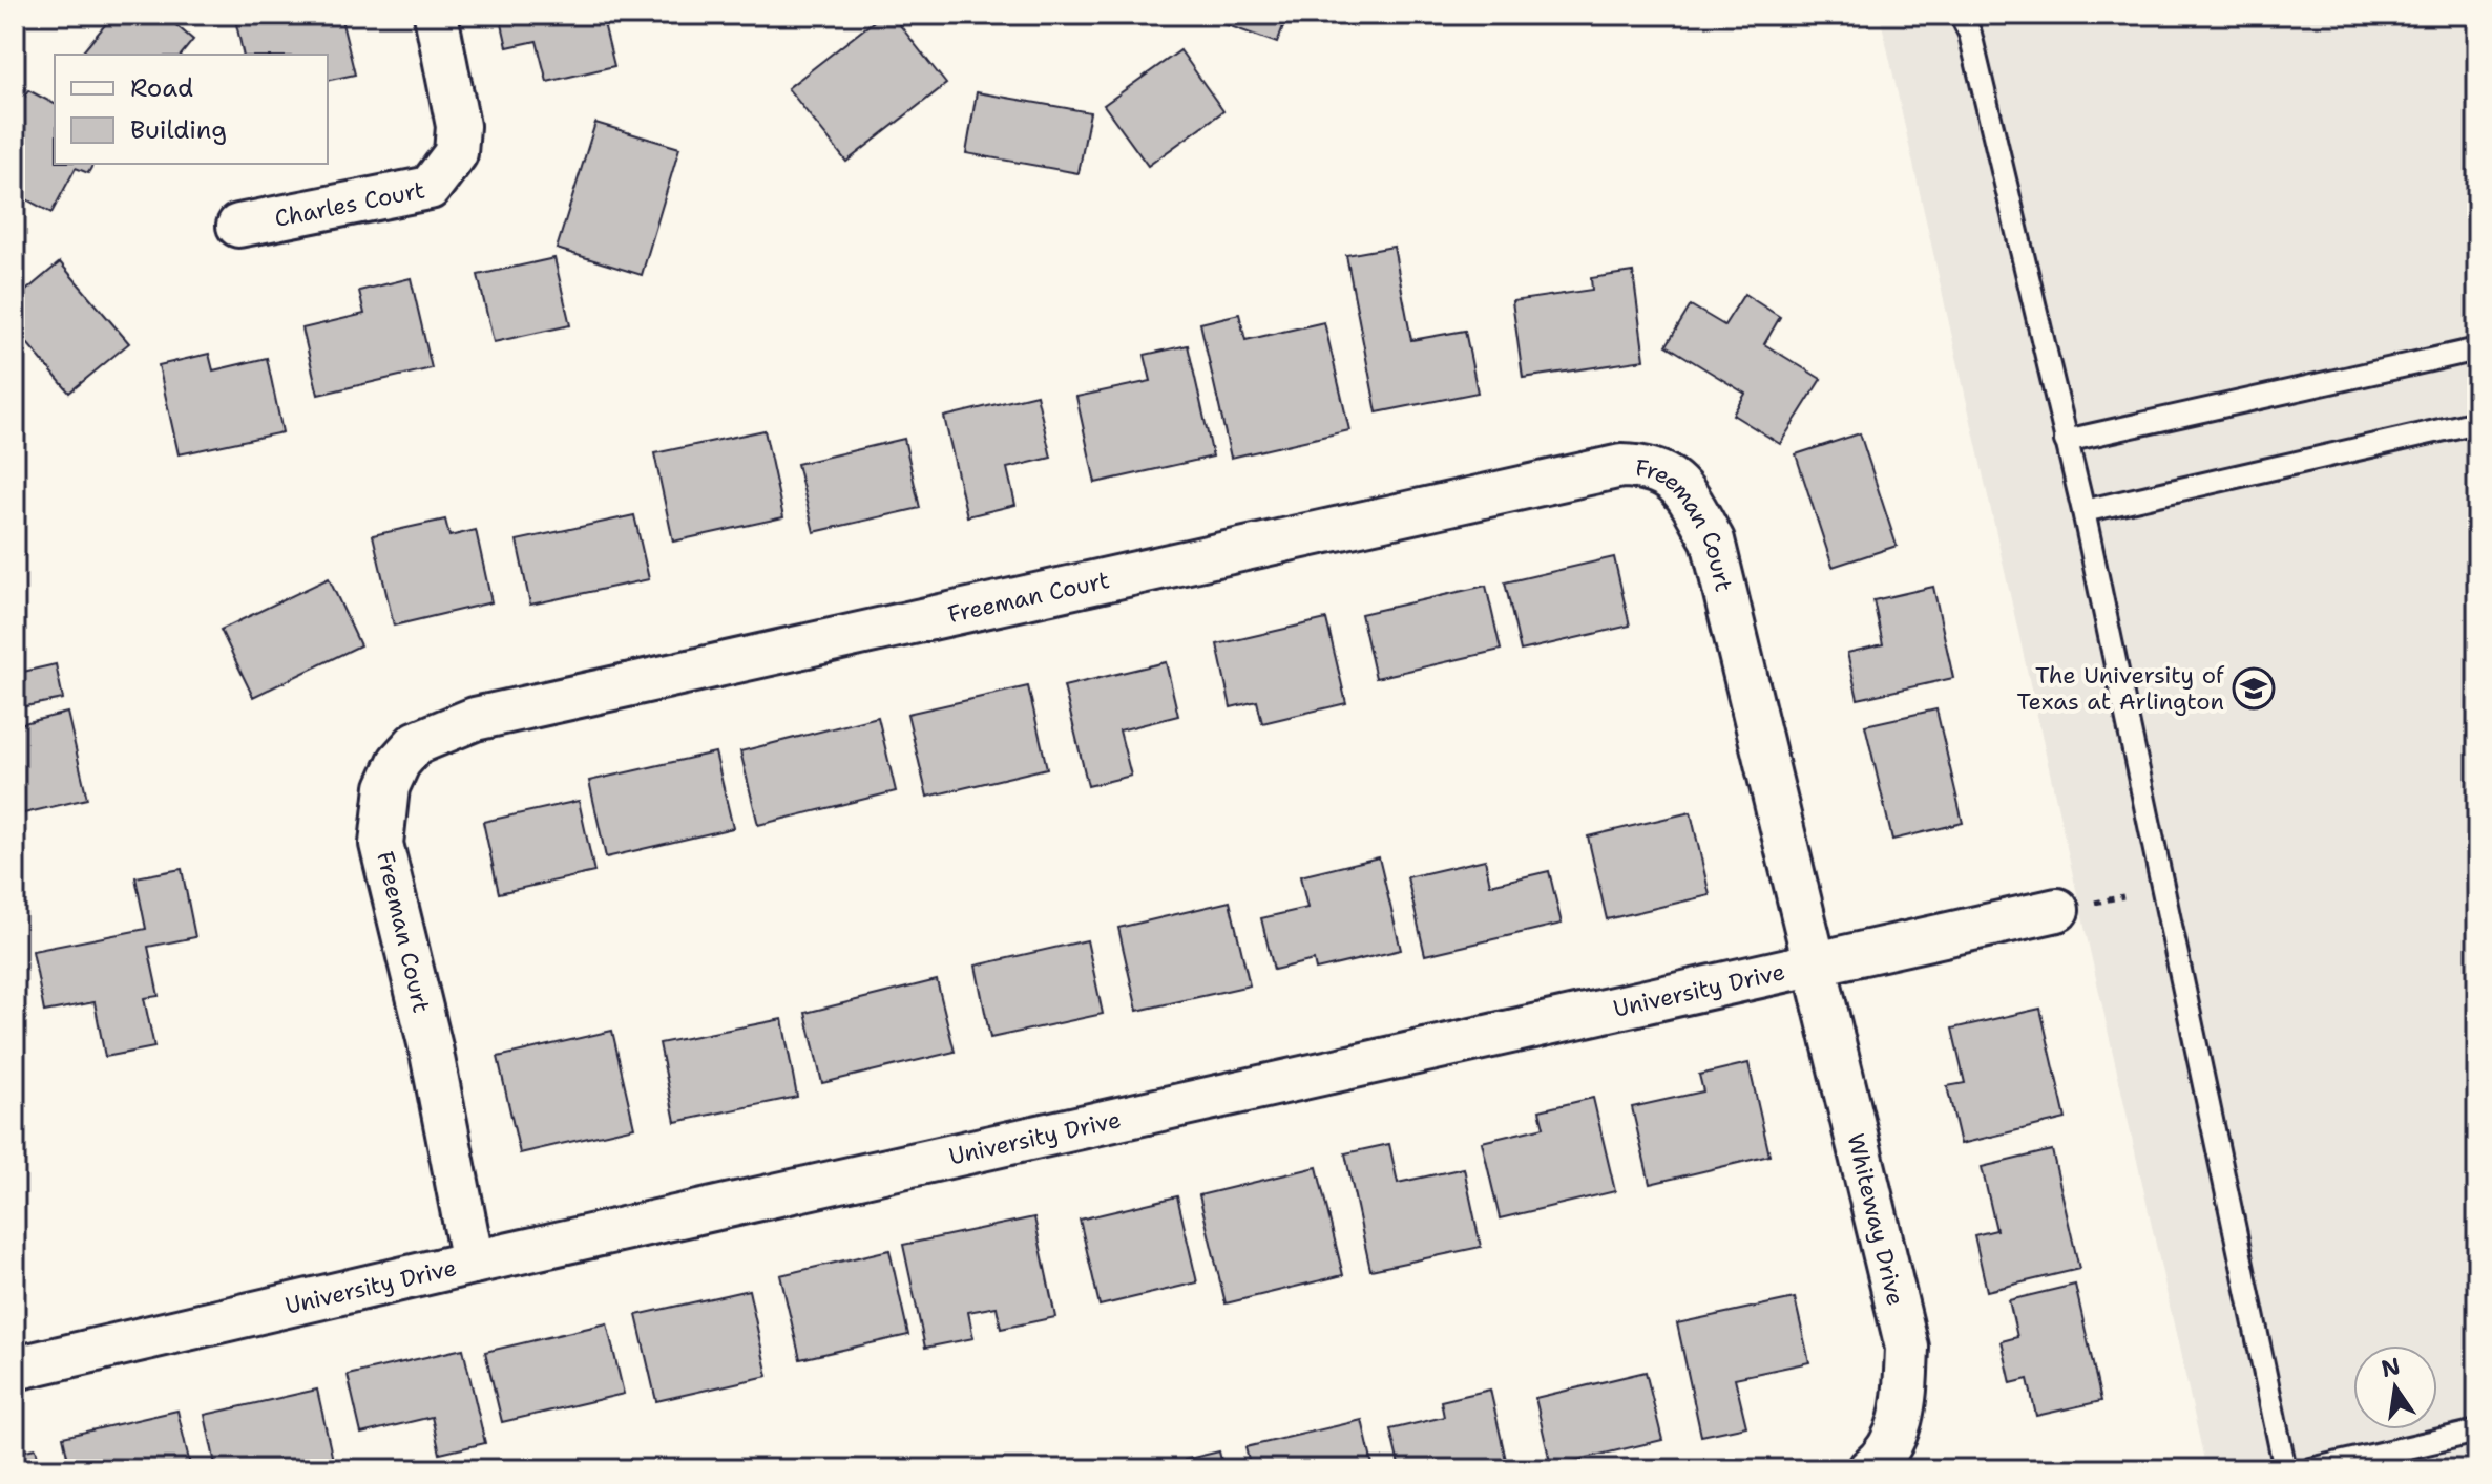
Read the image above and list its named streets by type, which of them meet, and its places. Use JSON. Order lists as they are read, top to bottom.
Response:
{
  "streets": {
    "street": [
      "Charles Court",
      "Freeman Court",
      "University Drive",
      "Whiteway Drive"
    ]
  },
  "crossings": [
    ["Freeman Court", "University Drive"],
    ["Freeman Court", "Whiteway Drive"],
    ["University Drive", "Whiteway Drive"]
  ],
  "places": {
    "school or university": ["The University of Texas at Arlington"]
  },
  "legend": ["Road", "Building"],
  "north": "top"
}
